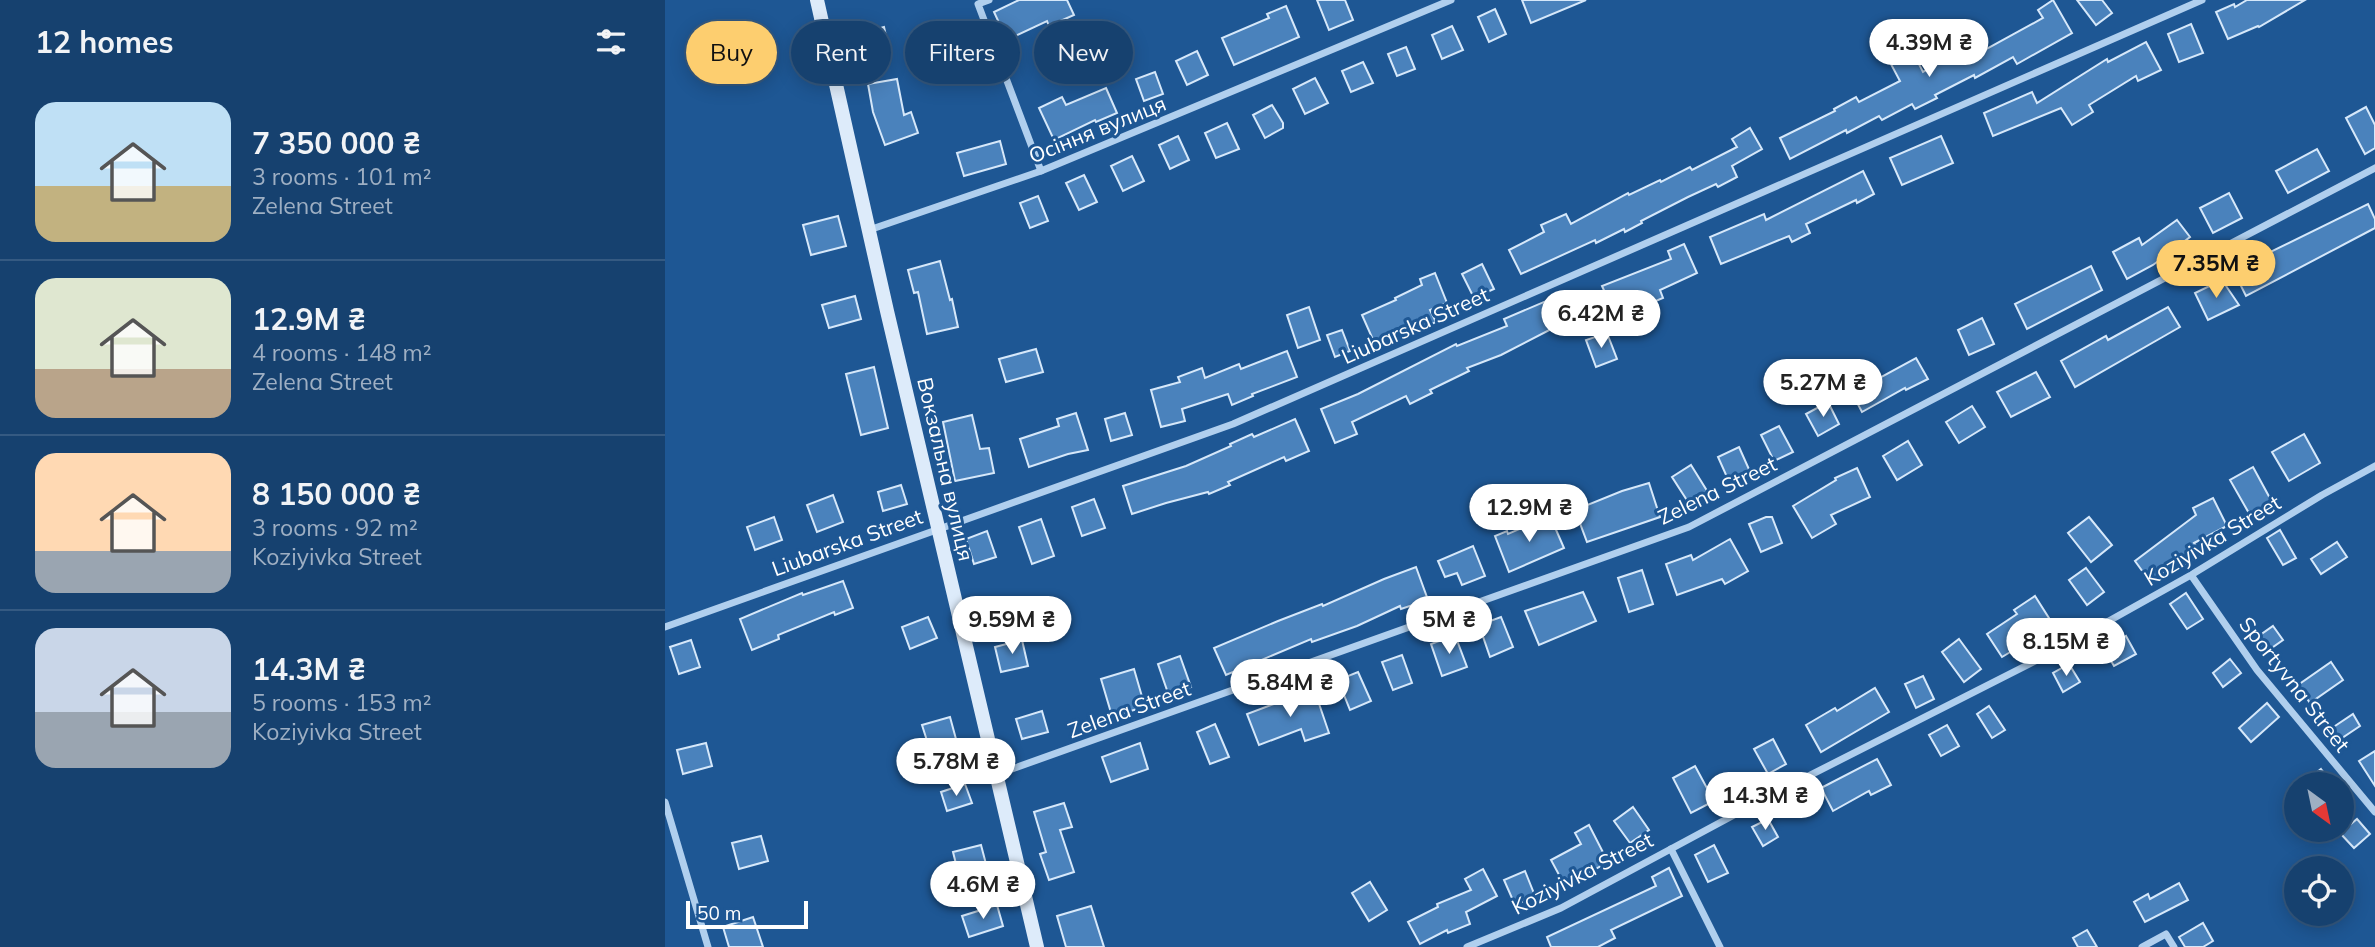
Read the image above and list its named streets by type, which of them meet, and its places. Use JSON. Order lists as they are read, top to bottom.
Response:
{
  "streets": {
    "main road": ["Вокзальна вулиця"],
    "street": [
      "Осіння вулиця",
      "Liubarska Street",
      "Zelena Street",
      "Koziyivka Street",
      "Sportyvna Street"
    ]
  },
  "crossings": [
    ["Осіння вулиця", "Вокзальна вулиця"],
    ["Liubarska Street", "Вокзальна вулиця"],
    ["Вокзальна вулиця", "Zelena Street"],
    ["Koziyivka Street", "Sportyvna Street"]
  ],
  "scale_bar": "50 m",
  "north": "bottom right",
  "page": {
    "heading": "12 homes",
    "price": [
      "4.39M ₴",
      "7.35M ₴",
      "6.42M ₴",
      "5.27M ₴",
      "12.9M ₴",
      "9.59M ₴",
      "5M ₴",
      "8.15M ₴",
      "5.84M ₴",
      "5.78M ₴",
      "14.3M ₴",
      "4.6M ₴"
    ],
    "chip": [
      "Buy",
      "Rent",
      "Filters",
      "New"
    ],
    "list": [
      {
        "name": "7 350 000 ₴",
        "note": "3 rooms · 101 m² · Zelena Street"
      },
      {
        "name": "12.9M ₴",
        "note": "4 rooms · 148 m² · Zelena Street"
      },
      {
        "name": "8 150 000 ₴",
        "note": "3 rooms · 92 m² · Koziyivka Street"
      },
      {
        "name": "14.3M ₴",
        "note": "5 rooms · 153 m² · Koziyivka Street"
      }
    ],
    "scale": "50 m"
  }
}
